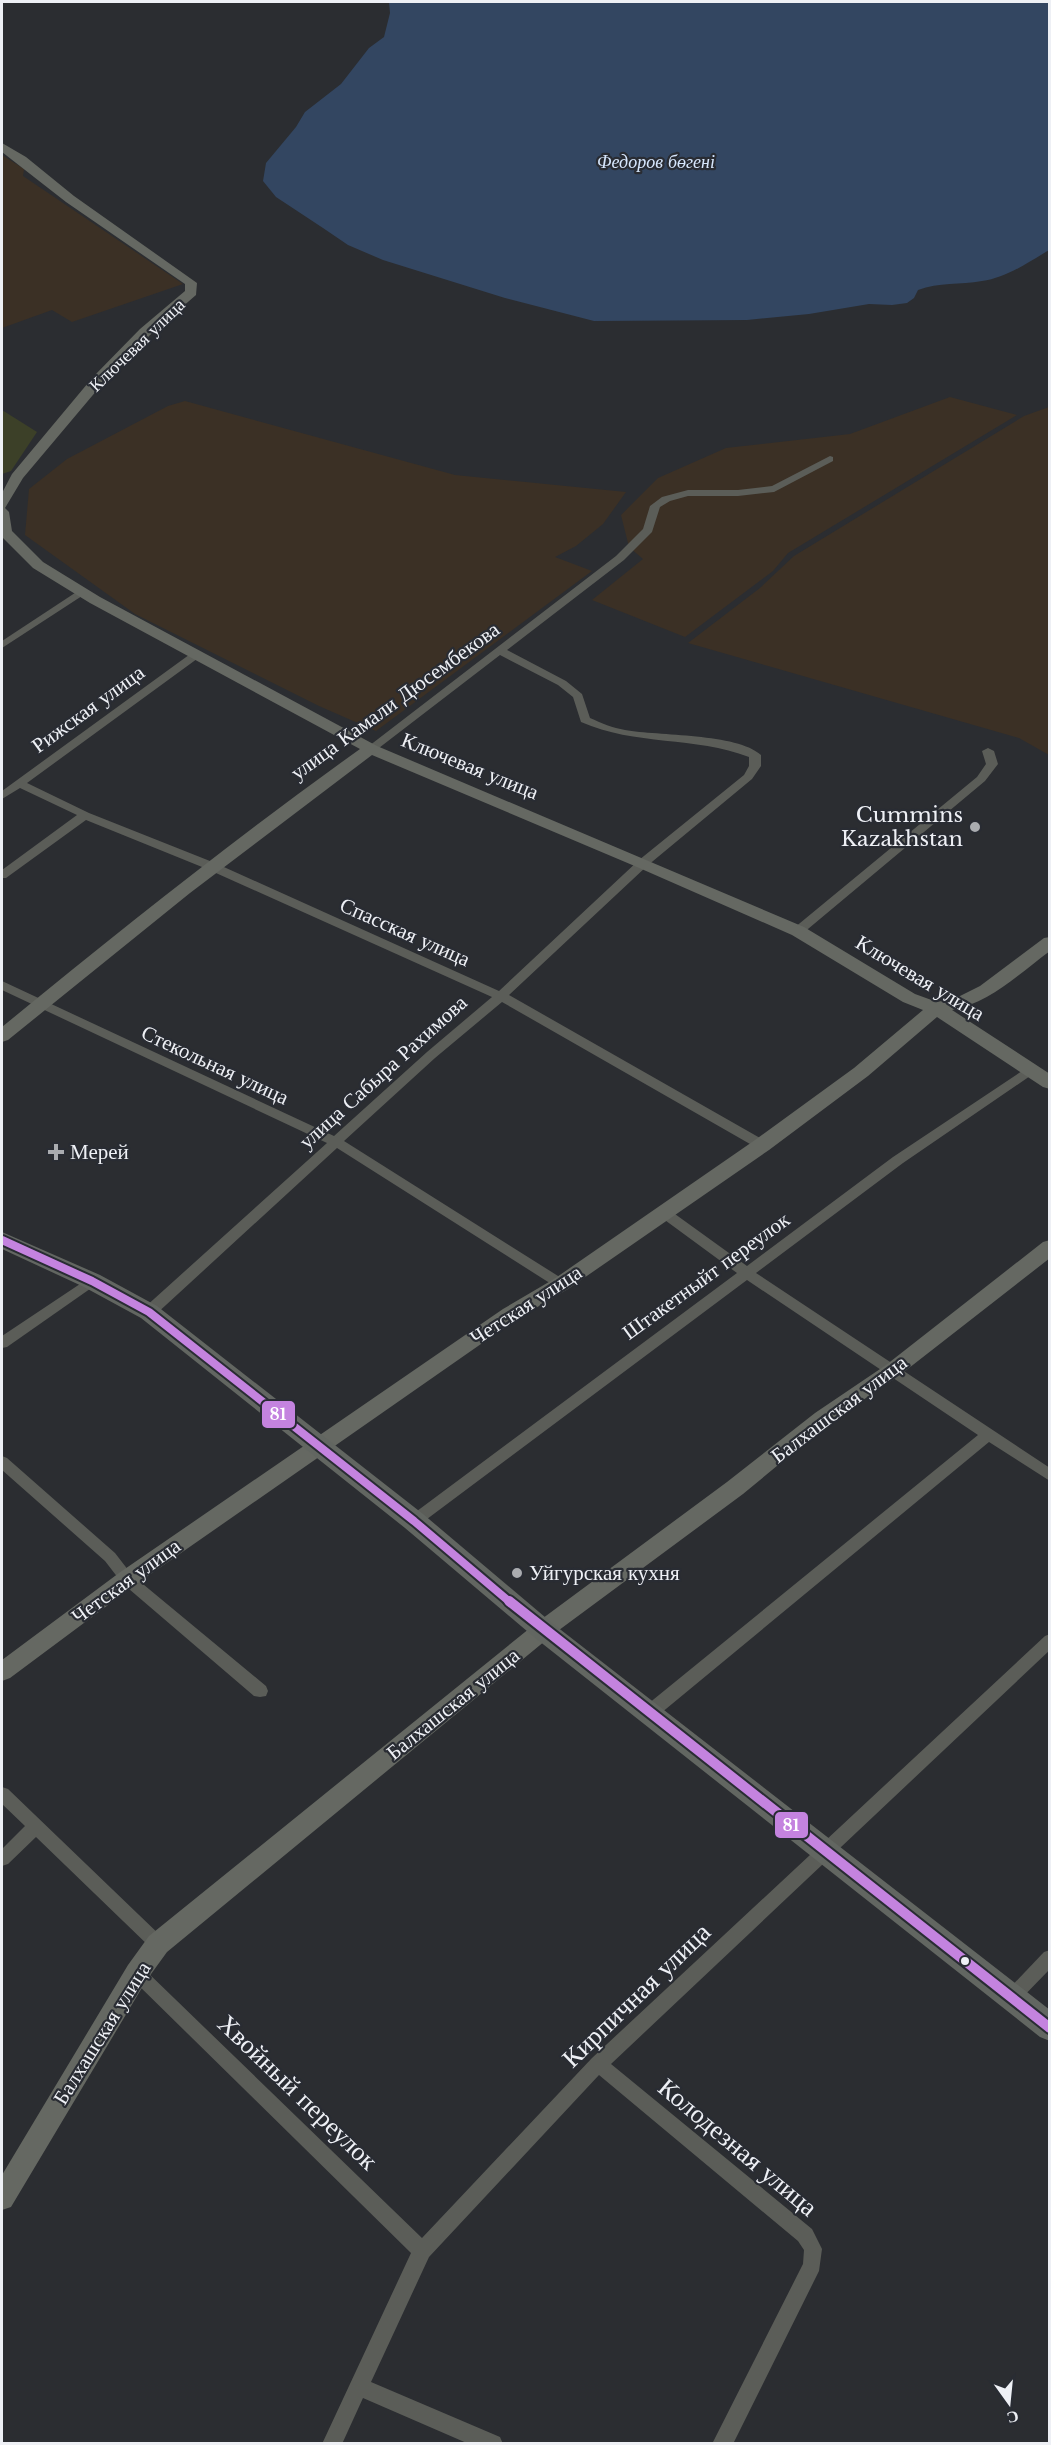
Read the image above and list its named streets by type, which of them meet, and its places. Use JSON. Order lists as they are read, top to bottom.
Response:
{
  "streets": {
    "street": [
      "Ключевая улица",
      "улица Камали Дюсембекова",
      "Рижская улица",
      "Спасская улица",
      "Стекольная улица",
      "улица Сабыра Рахимова",
      "Штакетныйт переулок",
      "Четская улица",
      "Балхашская улица",
      "Кирпичная улица",
      "Хвойный переулок",
      "Колодезная улица"
    ]
  },
  "crossings": [
    ["Ключевая улица", "улица Камали Дюсембекова"],
    ["Ключевая улица", "Рижская улица"],
    ["Ключевая улица", "улица Сабыра Рахимова"],
    ["Ключевая улица", "Штакетныйт переулок"],
    ["Ключевая улица", "Четская улица"],
    ["улица Камали Дюсембекова", "Спасская улица"],
    ["улица Камали Дюсембекова", "Стекольная улица"],
    ["улица Камали Дюсембекова", "улица Сабыра Рахимова"],
    ["Рижская улица", "Спасская улица"],
    ["Спасская улица", "улица Сабыра Рахимова"],
    ["Спасская улица", "Четская улица"],
    ["Стекольная улица", "улица Сабыра Рахимова"],
    ["Стекольная улица", "Четская улица"],
    ["Балхашская улица", "Хвойный переулок"],
    ["Кирпичная улица", "Хвойный переулок"],
    ["Кирпичная улица", "Колодезная улица"]
  ],
  "water": ["Федоров бөгені"],
  "places": {
    "other": ["Cummins Kazakhstan", "Уйгурская кухня"],
    "health": ["Мерей"]
  },
  "lines": ["transit line 81"],
  "north": "bottom"
}
